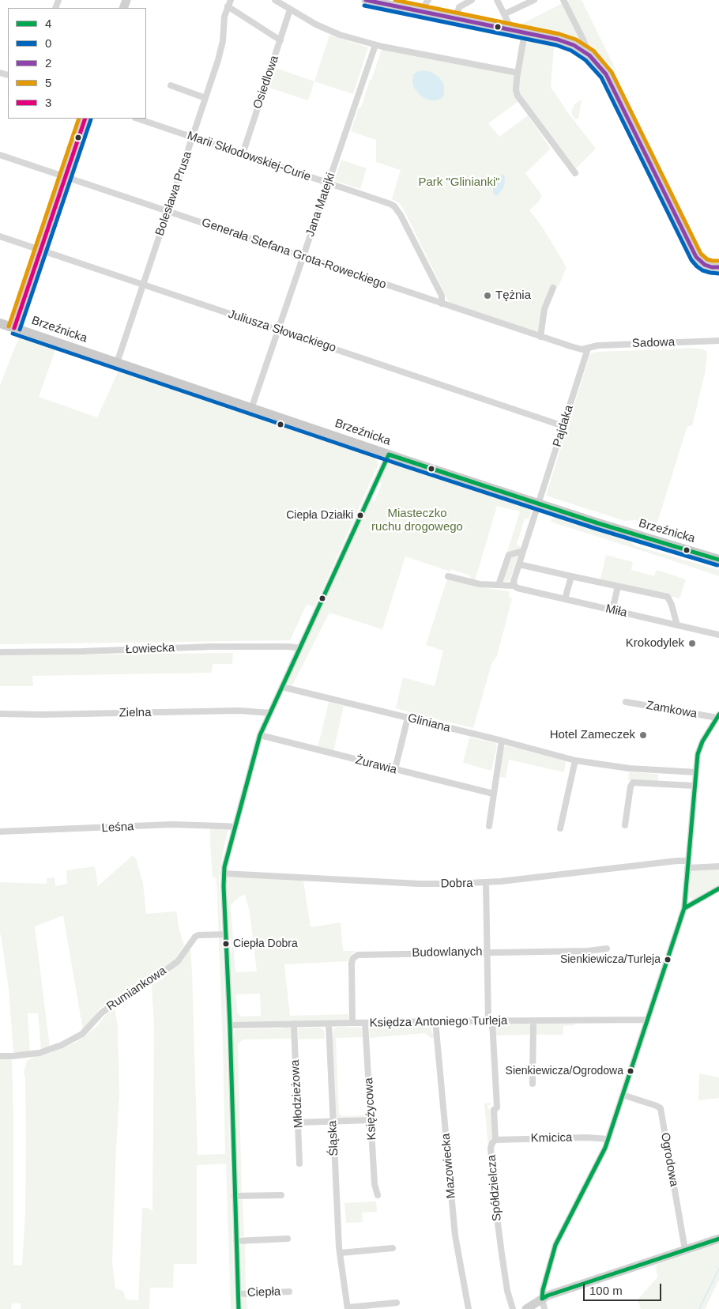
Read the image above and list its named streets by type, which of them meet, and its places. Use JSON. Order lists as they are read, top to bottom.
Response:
{
  "streets": {
    "main road": ["Brzeźnicka"],
    "street": [
      "Osiedlowa",
      "Marii Skłodowskiej-Curie",
      "Bolesława Prusa",
      "Jana Matejki",
      "Generała Stefana Grota-Roweckiego",
      "Juliusza Słowackiego",
      "Sadowa",
      "Pajdaka",
      "Miła",
      "Łowiecka",
      "Zamkowa",
      "Zielna",
      "Gliniana",
      "Żurawia",
      "Leśna",
      "Dobra",
      "Budowlanych",
      "Rumiankowa",
      "Księdza Antoniego Turleja",
      "Młodzieżowa",
      "Księżycowa",
      "Śląska",
      "Kmicica",
      "Ogrodowa",
      "Mazowiecka",
      "Spółdzielcza",
      "Ciepła"
    ]
  },
  "crossings": [
    ["Osiedlowa", "Marii Skłodowskiej-Curie"],
    ["Marii Skłodowskiej-Curie", "Bolesława Prusa"],
    ["Marii Skłodowskiej-Curie", "Jana Matejki"],
    ["Marii Skłodowskiej-Curie", "Generała Stefana Grota-Roweckiego"],
    ["Bolesława Prusa", "Generała Stefana Grota-Roweckiego"],
    ["Bolesława Prusa", "Brzeźnicka"],
    ["Bolesława Prusa", "Juliusza Słowackiego"],
    ["Jana Matejki", "Generała Stefana Grota-Roweckiego"],
    ["Jana Matejki", "Brzeźnicka"],
    ["Jana Matejki", "Juliusza Słowackiego"],
    ["Generała Stefana Grota-Roweckiego", "Sadowa"],
    ["Generała Stefana Grota-Roweckiego", "Pajdaka"],
    ["Brzeźnicka", "Pajdaka"],
    ["Brzeźnicka", "Ciepła"],
    ["Juliusza Słowackiego", "Pajdaka"],
    ["Sadowa", "Pajdaka"],
    ["Łowiecka", "Ciepła"],
    ["Zielna", "Ciepła"],
    ["Gliniana", "Ciepła"],
    ["Żurawia", "Ciepła"],
    ["Leśna", "Ciepła"],
    ["Dobra", "Ciepła"],
    ["Budowlanych", "Księdza Antoniego Turleja"],
    ["Rumiankowa", "Ciepła"],
    ["Księdza Antoniego Turleja", "Młodzieżowa"],
    ["Księdza Antoniego Turleja", "Księżycowa"],
    ["Księdza Antoniego Turleja", "Śląska"],
    ["Księdza Antoniego Turleja", "Mazowiecka"],
    ["Księdza Antoniego Turleja", "Spółdzielcza"],
    ["Księdza Antoniego Turleja", "Ciepła"],
    ["Kmicica", "Spółdzielcza"]
  ],
  "parks": ["Park \"Glinianki\"", "Miasteczko ruchu drogowego"],
  "places": [
    "Tężnia",
    "Ciepła Działki",
    "Krokodylek",
    "Hotel Zameczek",
    "Ciepła Dobra",
    "Sienkiewicza/Turleja",
    "Sienkiewicza/Ogrodowa"
  ],
  "lines": [
    "transit line 2",
    "transit line 5",
    "transit line 0",
    "transit line 3",
    "transit line 4"
  ],
  "legend": [
    "4",
    "0",
    "2",
    "5",
    "3"
  ],
  "scale_bar": "100 m"
}
